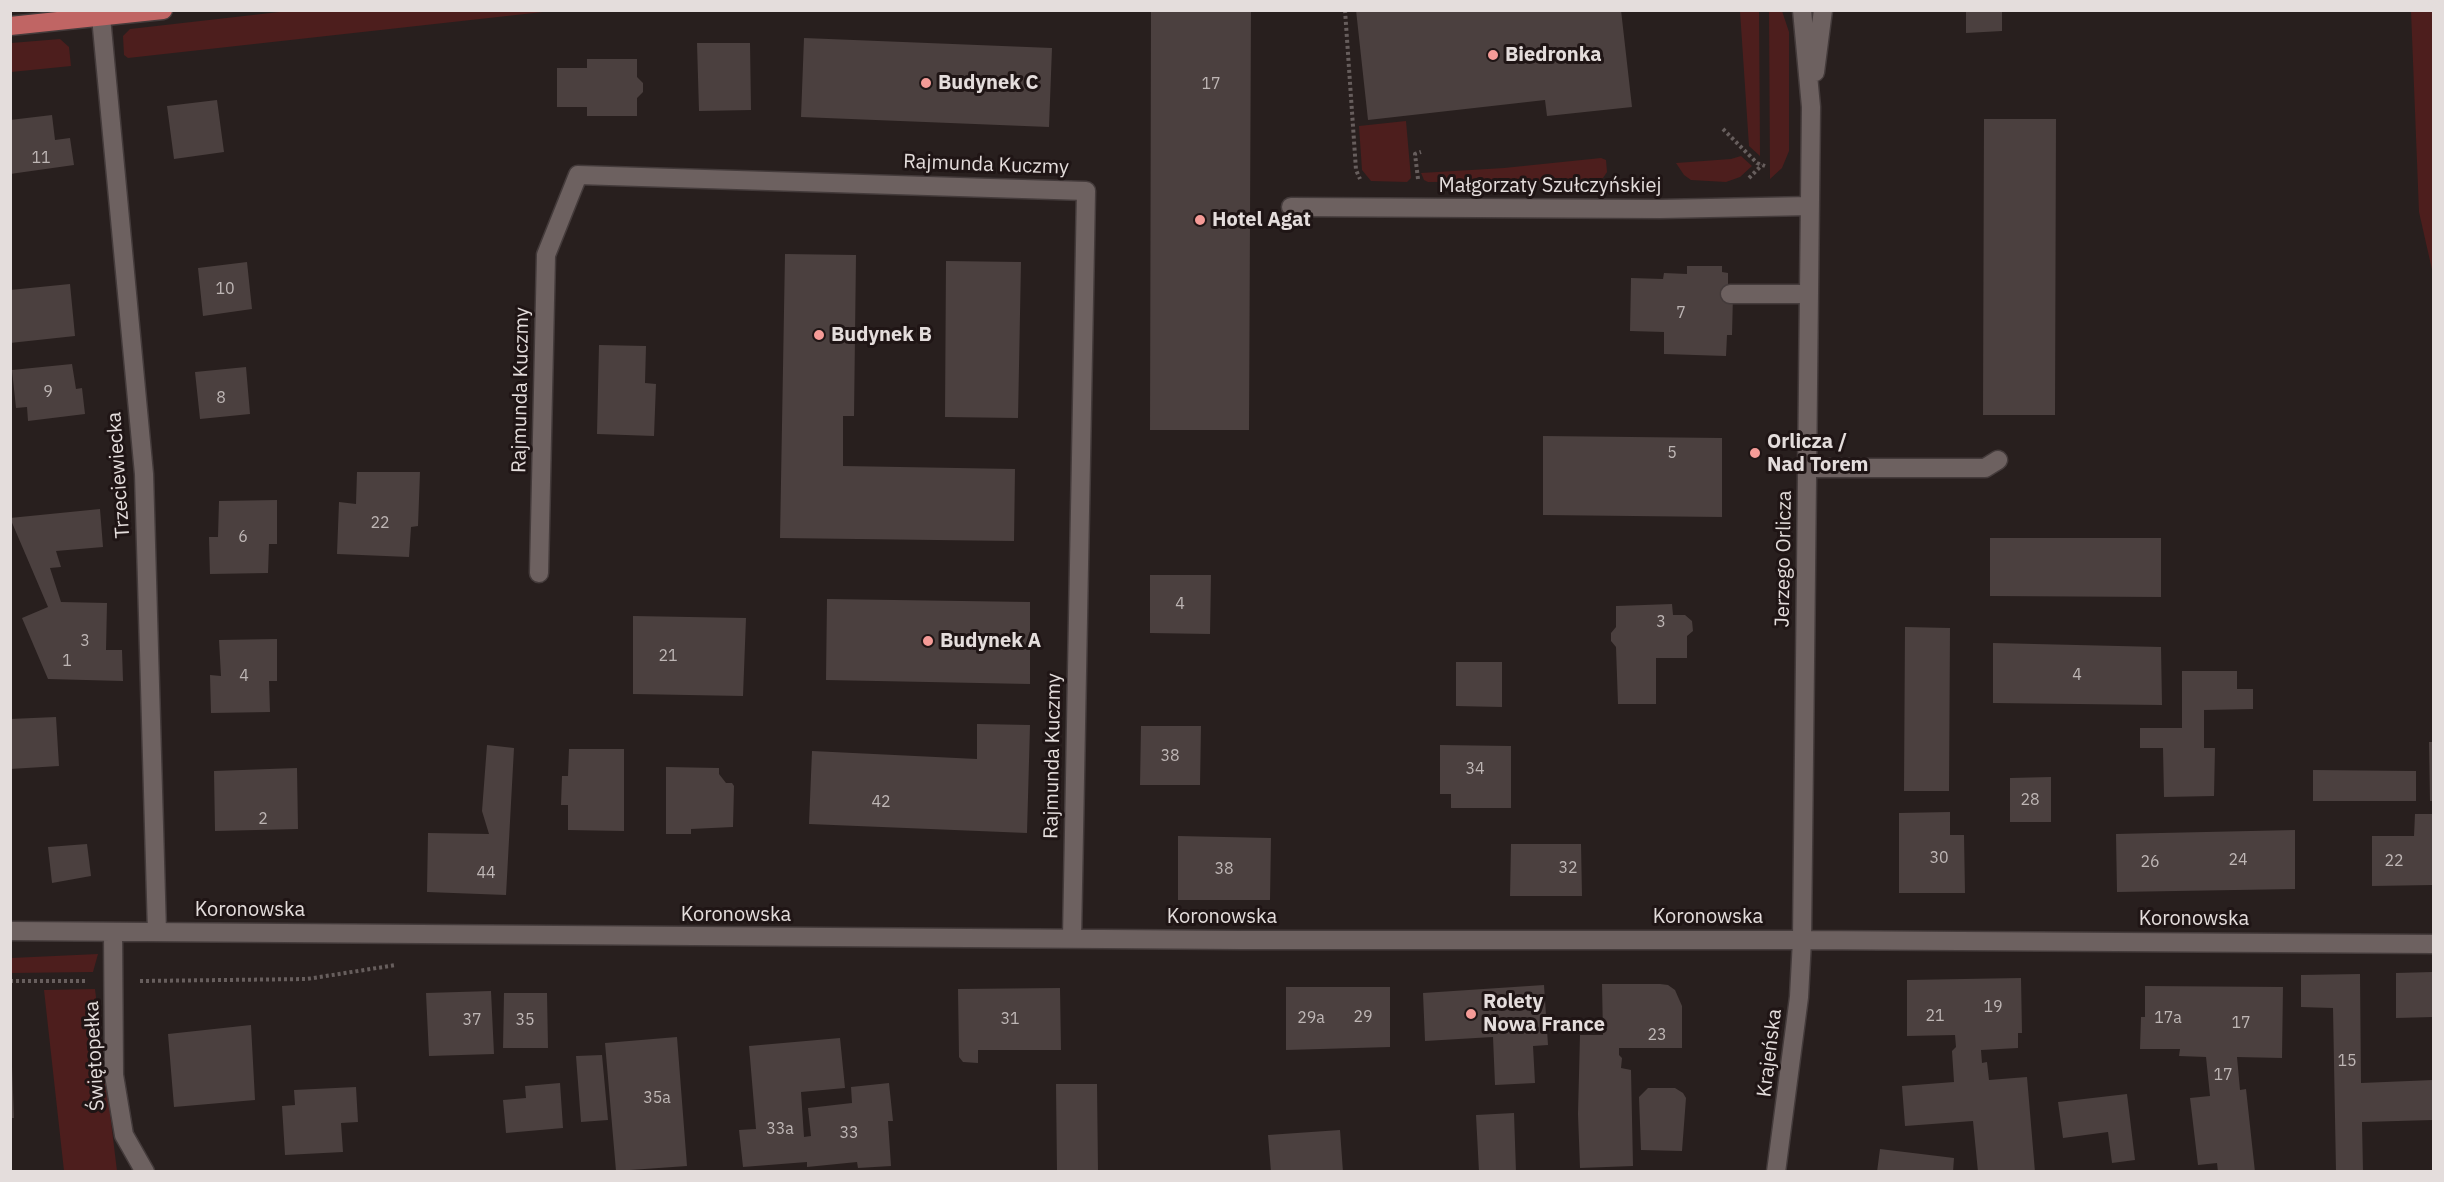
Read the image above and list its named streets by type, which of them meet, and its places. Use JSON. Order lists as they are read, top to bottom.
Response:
{
  "streets": {
    "street": [
      "Rajmunda Kuczmy",
      "Małgorzaty Szułczyńskiej",
      "Trzeciewiecka",
      "Jerzego Orlicza",
      "Koronowska",
      "Krajeńska",
      "Świętopełka"
    ]
  },
  "crossings": [
    ["Rajmunda Kuczmy", "Koronowska"],
    ["Małgorzaty Szułczyńskiej", "Jerzego Orlicza"],
    ["Trzeciewiecka", "Koronowska"],
    ["Jerzego Orlicza", "Koronowska"],
    ["Jerzego Orlicza", "Krajeńska"],
    ["Koronowska", "Krajeńska"],
    ["Koronowska", "Świętopełka"]
  ],
  "places": [
    "Biedronka",
    "Budynek C",
    "Hotel Agat",
    "Budynek B",
    "Orlicza / Nad Torem",
    "Budynek A",
    "Rolety Nowa France"
  ],
  "house_numbers": [
    "17",
    "11",
    "10",
    "7",
    "9",
    "8",
    "5",
    "22",
    "6",
    "4",
    "3",
    "3",
    "21",
    "1",
    "4",
    "4",
    "38",
    "34",
    "28",
    "42",
    "2",
    "30",
    "24",
    "22",
    "26",
    "32",
    "38",
    "44",
    "19",
    "21",
    "29",
    "29a",
    "17a",
    "31",
    "37",
    "35",
    "17",
    "23",
    "15",
    "17",
    "35a",
    "33a",
    "33"
  ]
}
